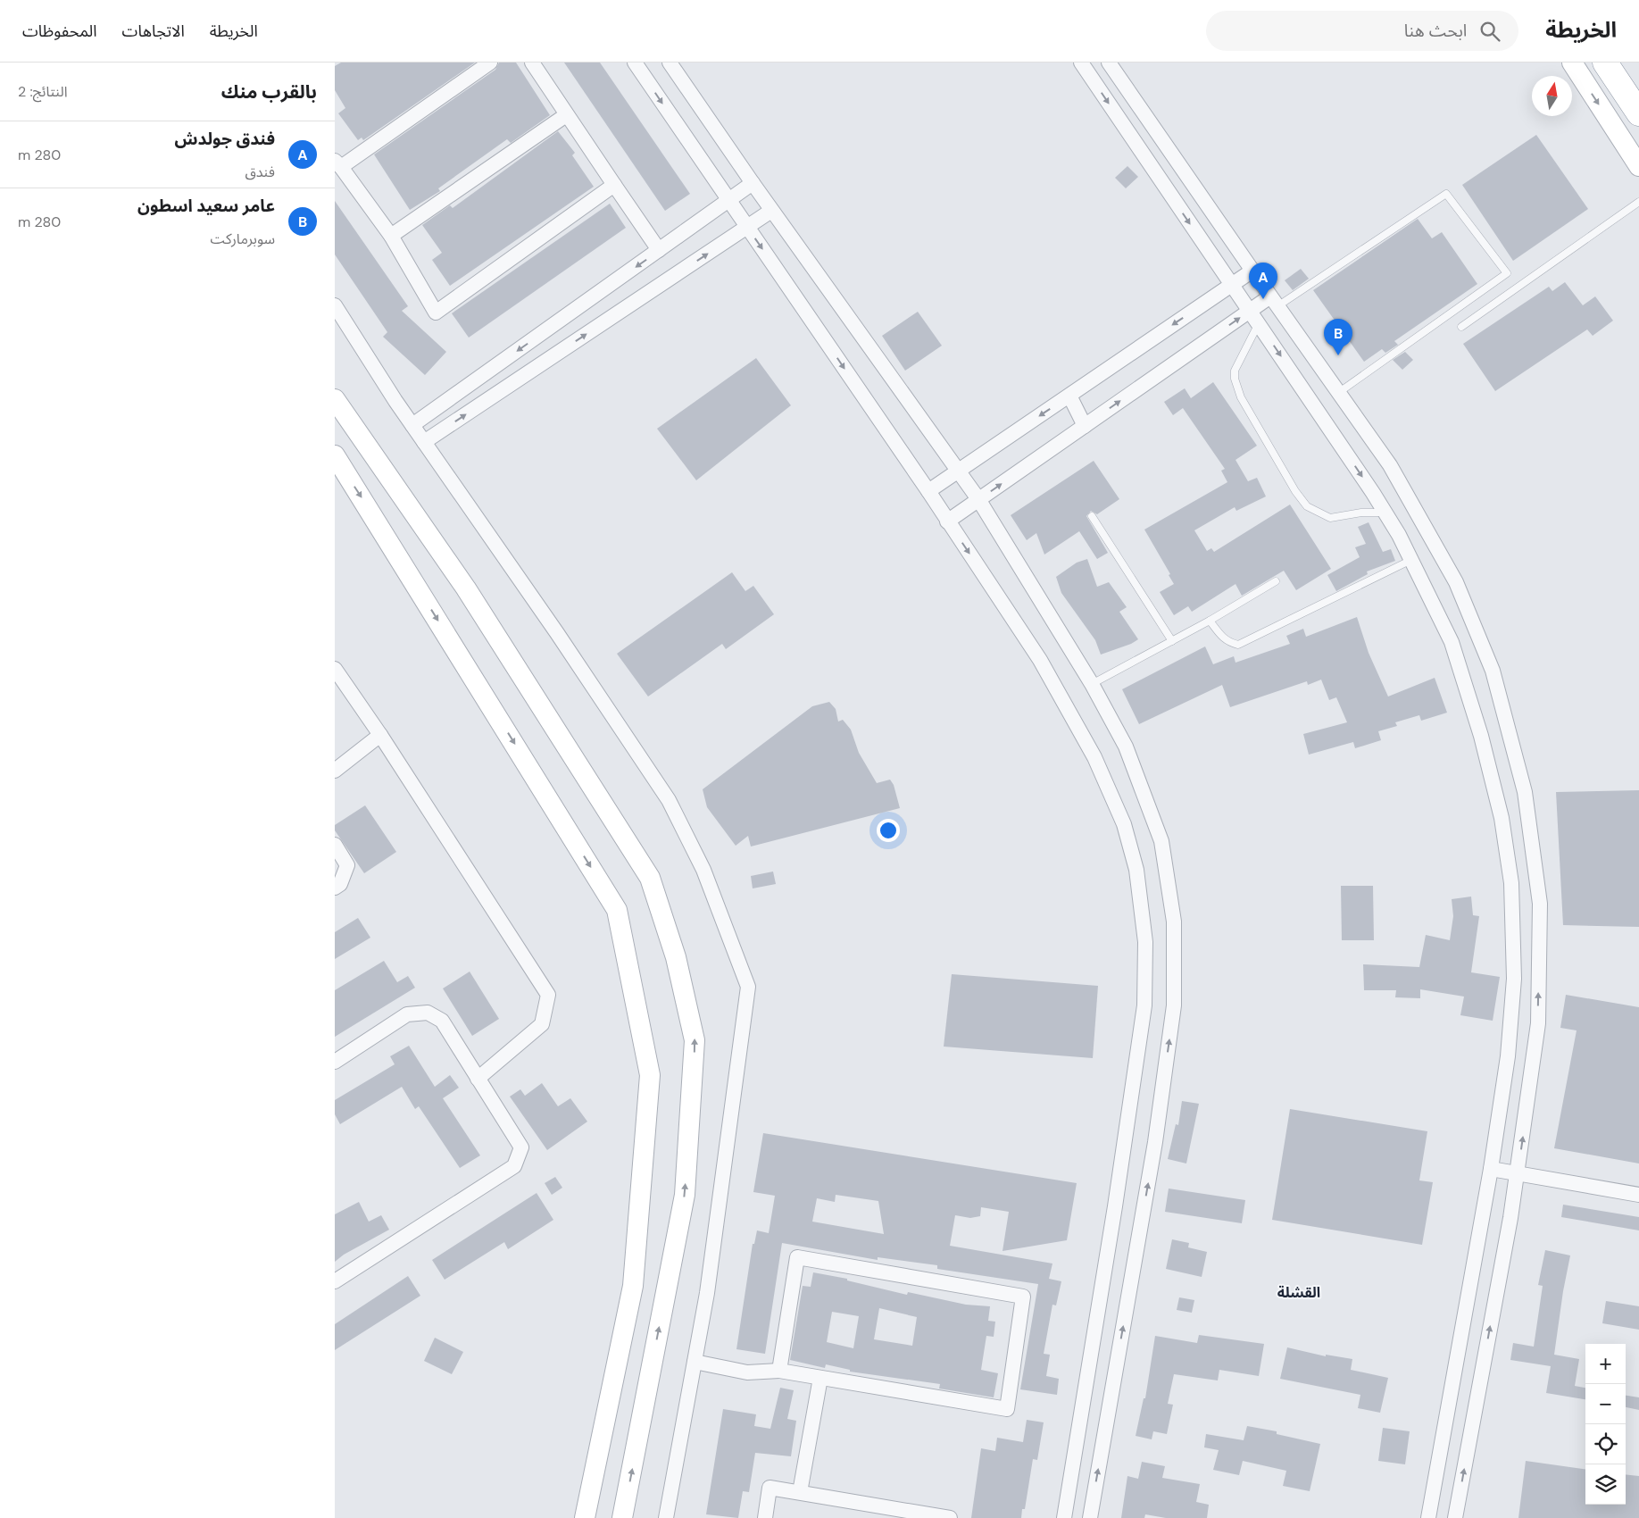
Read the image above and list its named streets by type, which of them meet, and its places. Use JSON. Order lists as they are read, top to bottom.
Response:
{
  "districts": ["القشلة"],
  "north": "top",
  "page": {
    "header": "الخريطة",
    "search": "ابحث هنا",
    "nav": ["الخريطة", "الاتجاهات", "المحفوظات"],
    "heading": ["بالقرب منك", "النتائج: 2"],
    "list": [
      {
        "mark": "A",
        "name": "فندق جولدش",
        "note": "فندق",
        "value": "280 m"
      },
      {
        "mark": "B",
        "name": "عامر سعيد اسطون",
        "note": "سوبرماركت",
        "value": "280 m"
      }
    ],
    "pins": ["A", "B"],
    "map_buttons": ["+", "−"]
  }
}
